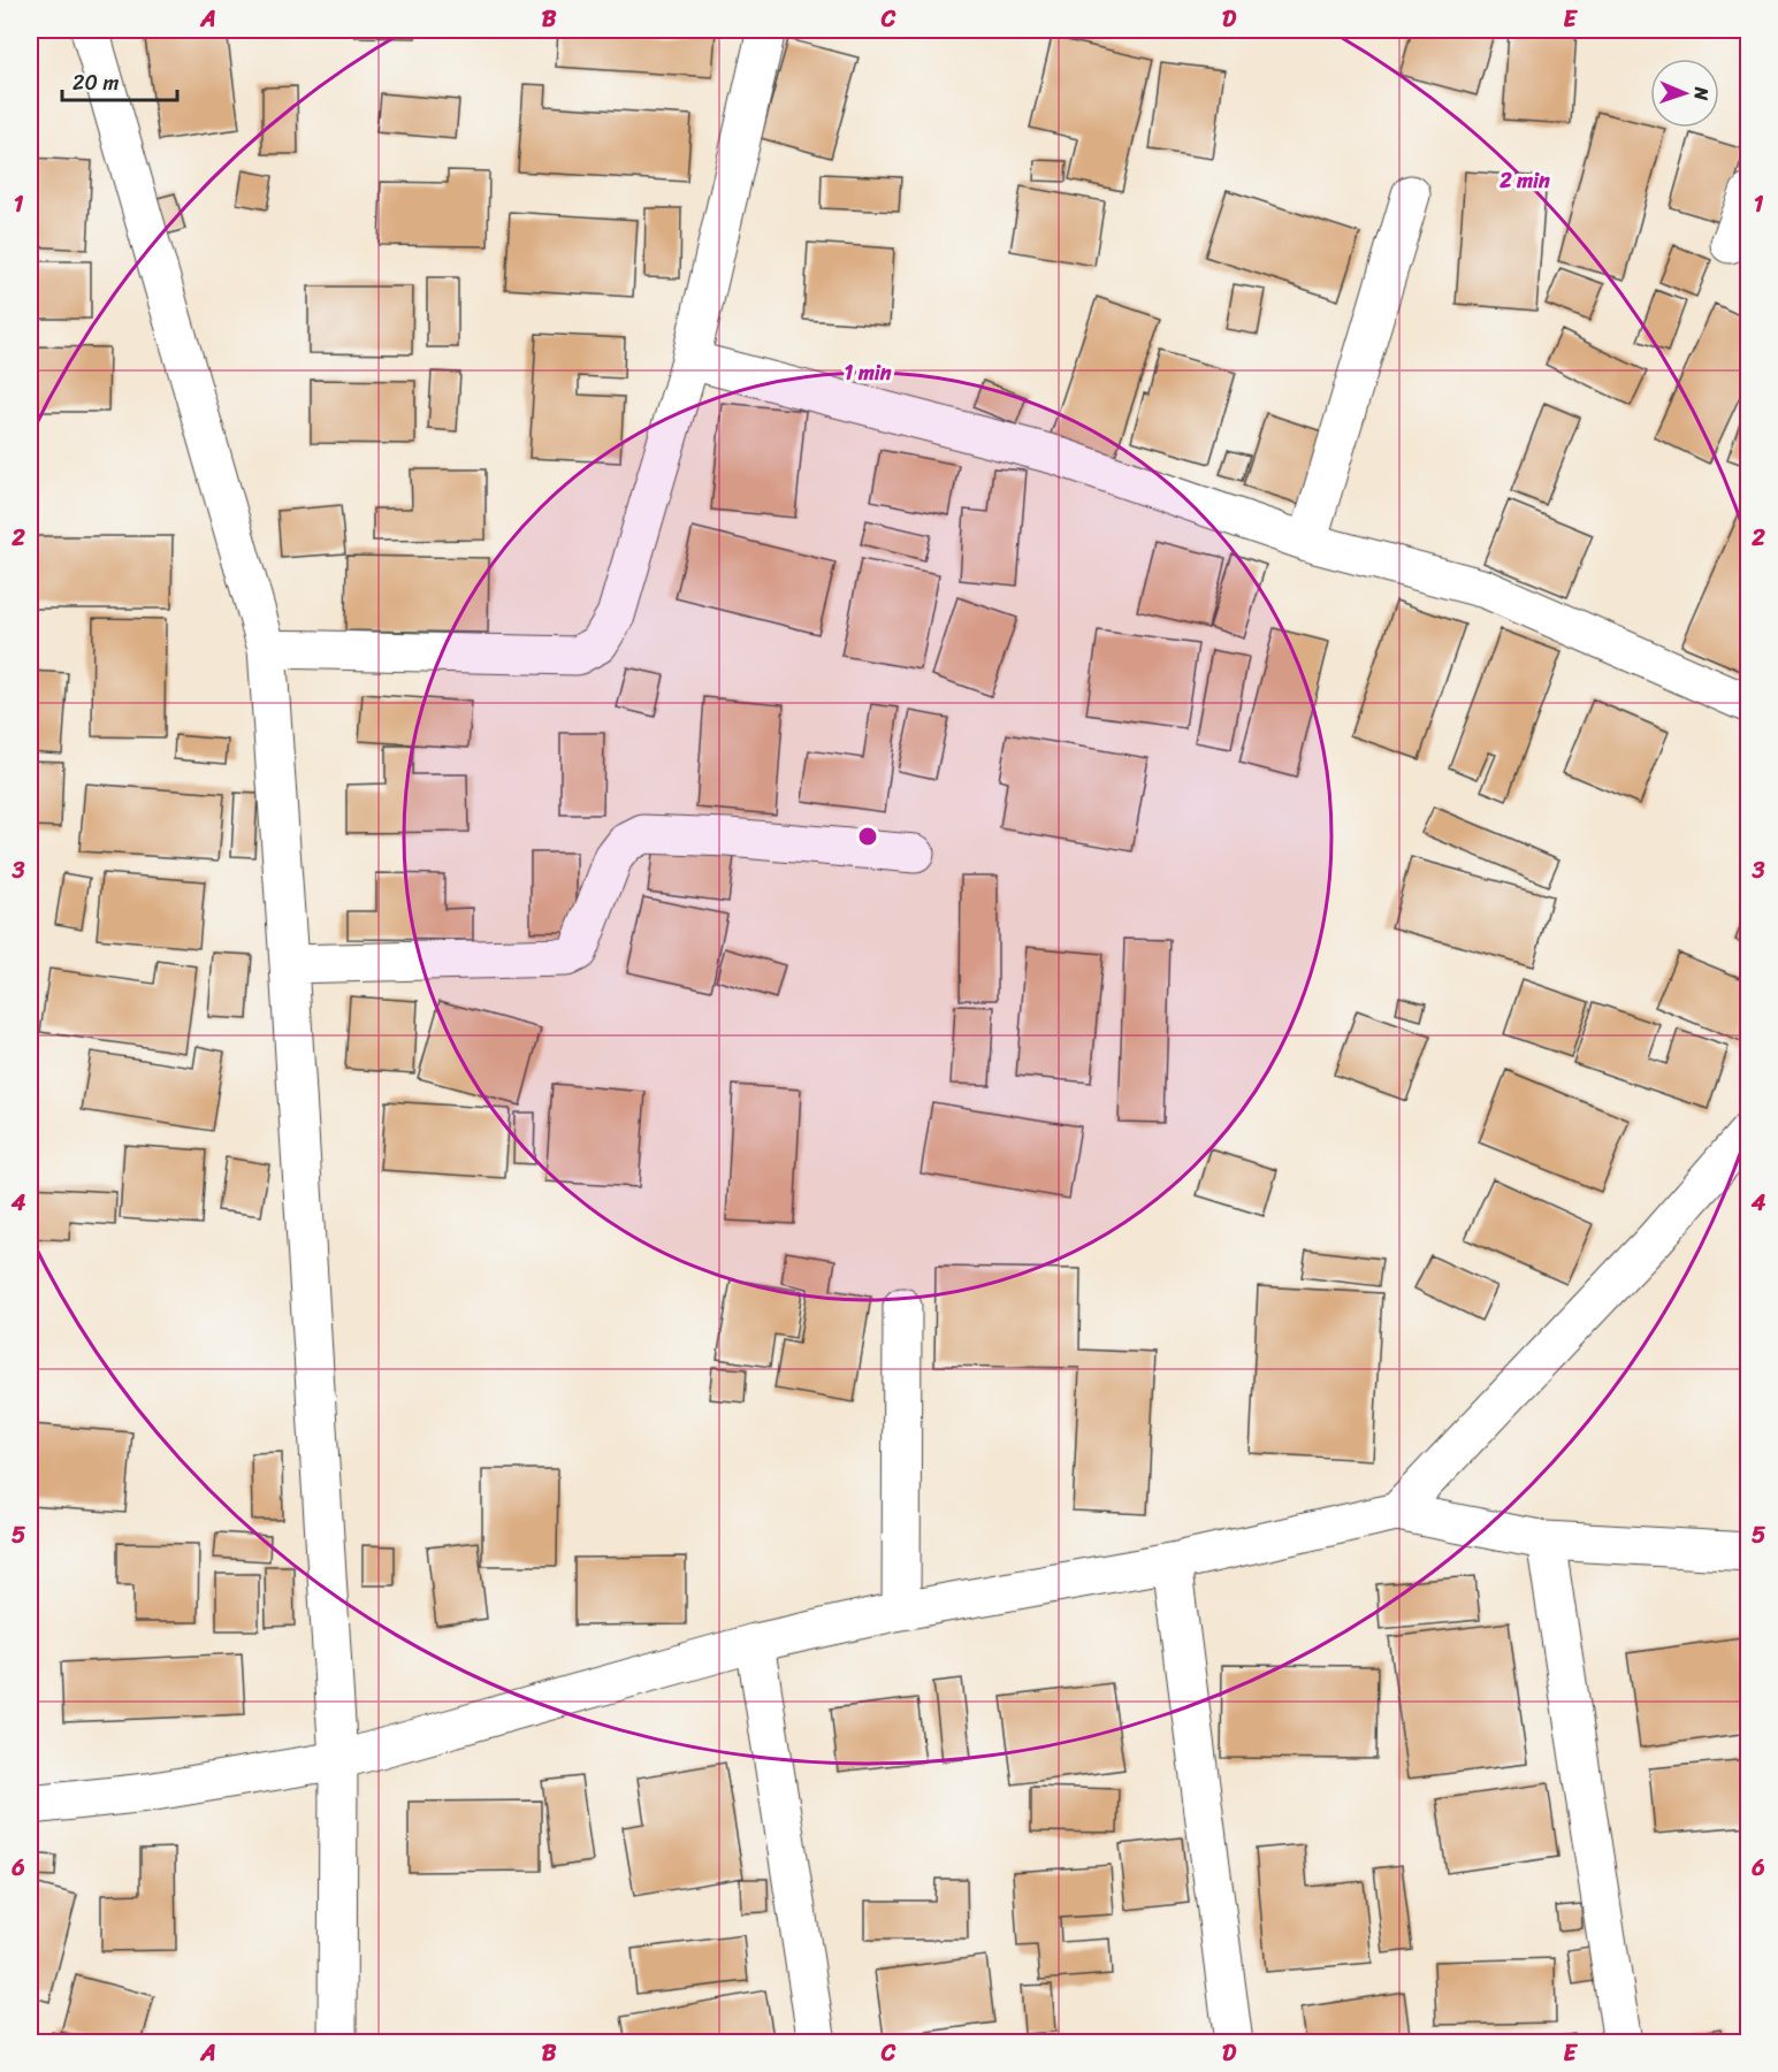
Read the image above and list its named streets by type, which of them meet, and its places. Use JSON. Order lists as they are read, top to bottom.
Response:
{
  "scale_bar": "20 m",
  "north": "right",
  "grid": {
    "columns": [
      "A",
      "B",
      "C",
      "D",
      "E"
    ],
    "rows": [
      "1",
      "2",
      "3",
      "4",
      "5",
      "6"
    ]
  },
  "rings": ["2 min", "1 min"]
}
